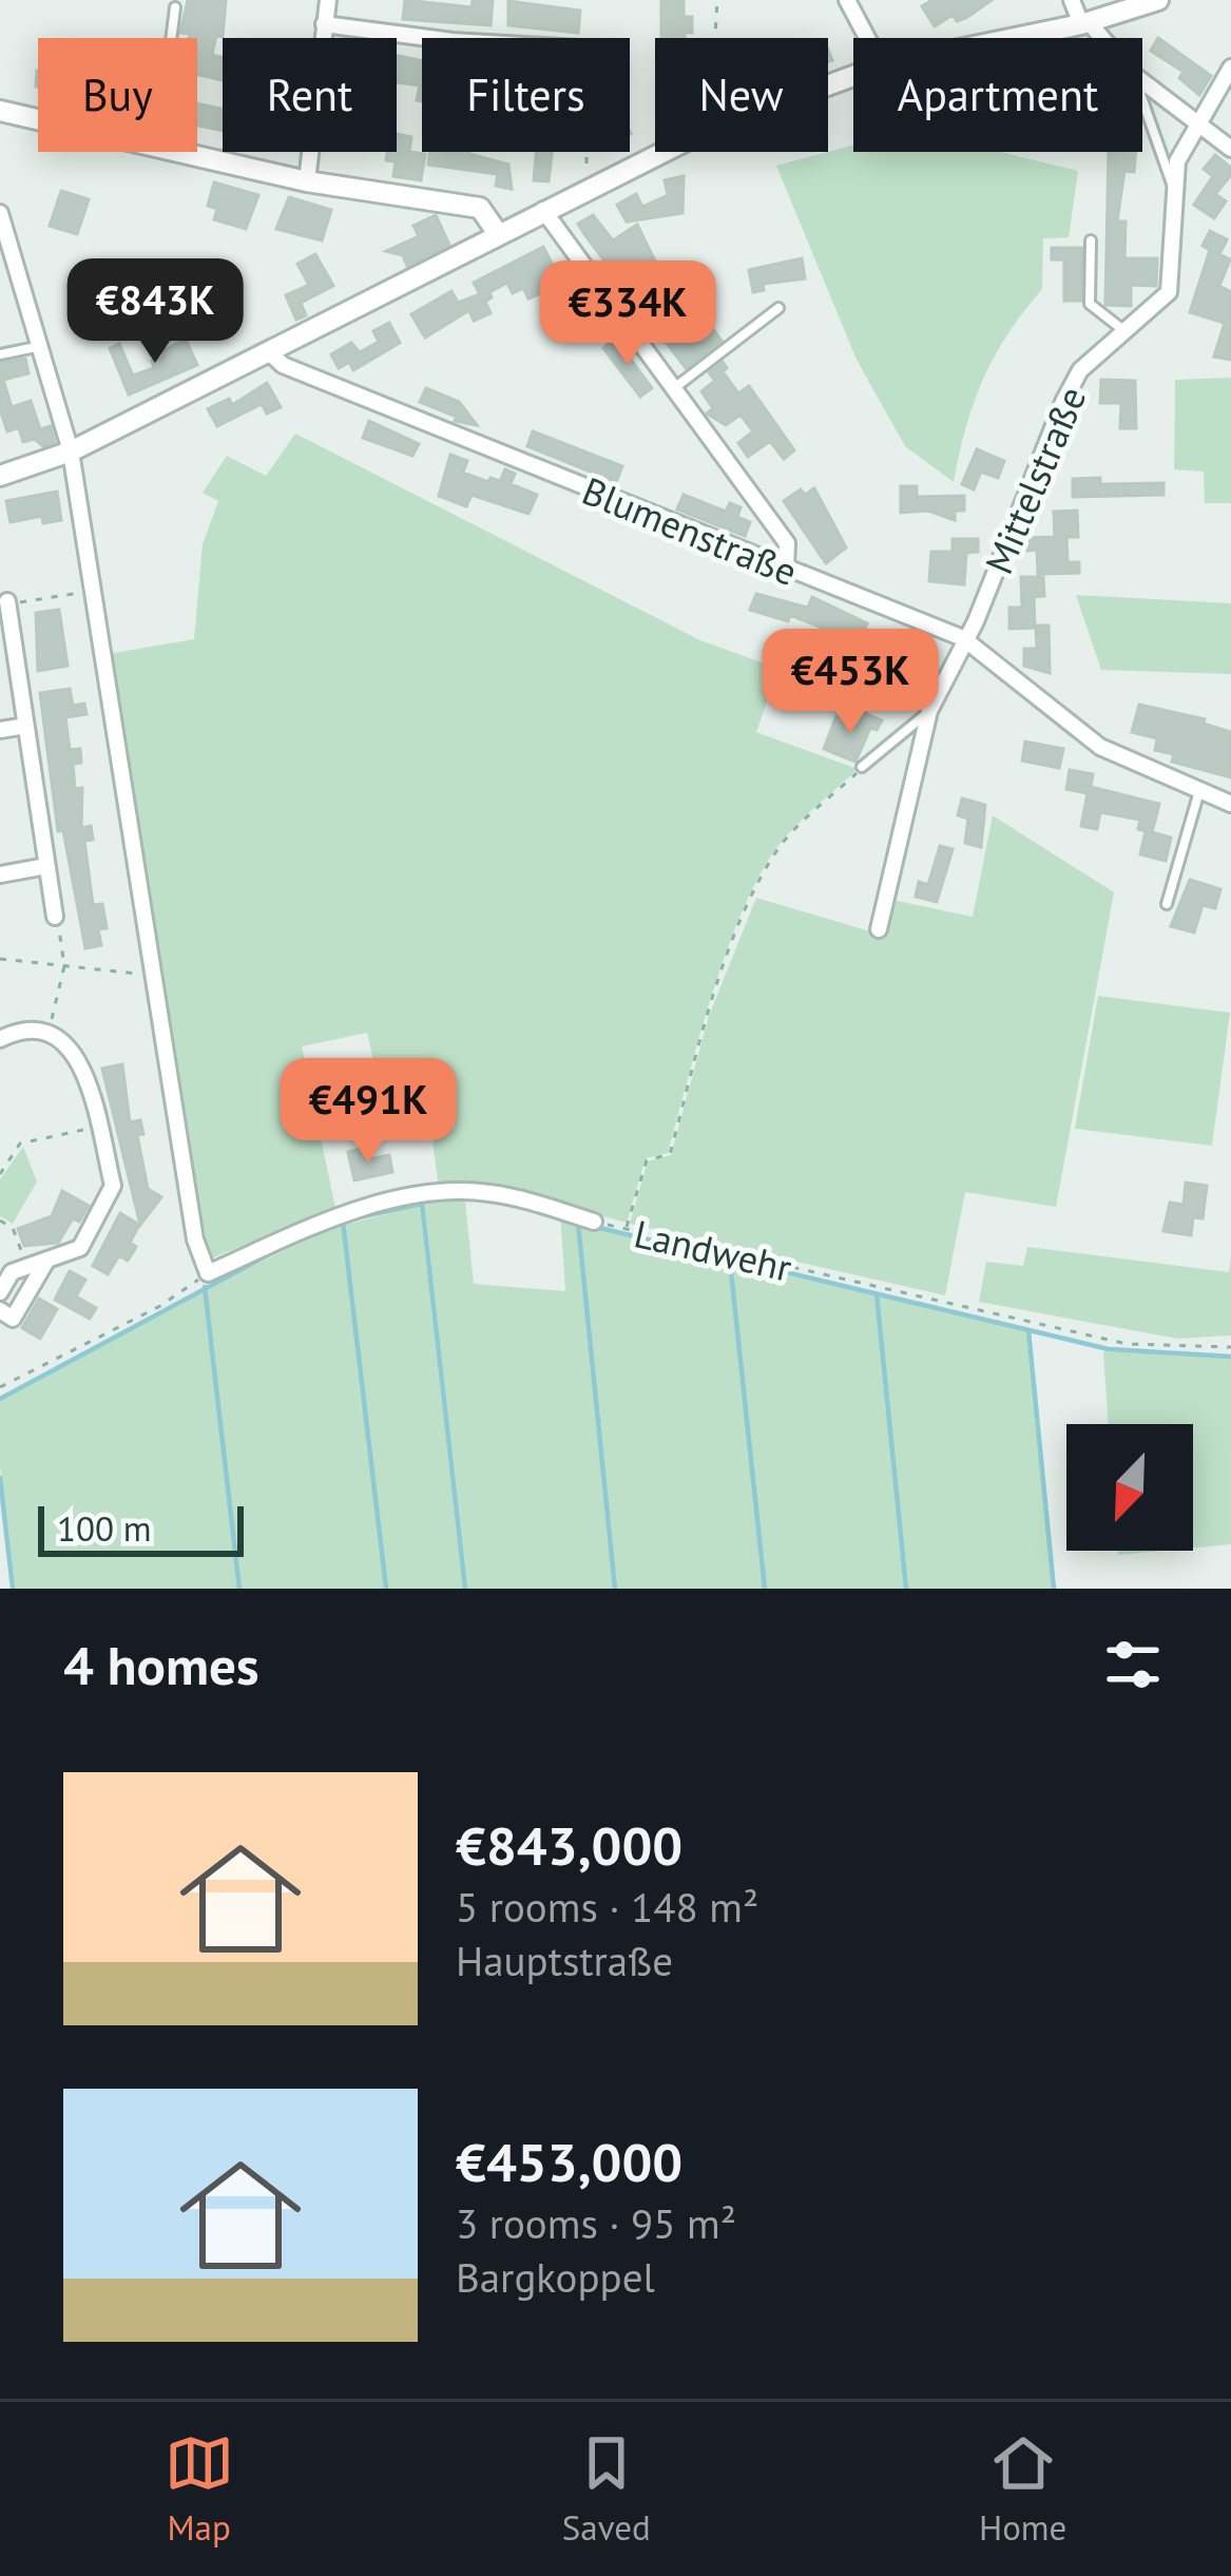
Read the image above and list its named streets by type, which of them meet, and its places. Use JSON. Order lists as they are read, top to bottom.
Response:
{
  "streets": {
    "street": ["Mittelstraße", "Blumenstraße", "Landwehr"]
  },
  "crossings": [
    ["Mittelstraße", "Blumenstraße"]
  ],
  "scale_bar": "100 m",
  "north": "bottom left",
  "page": {
    "chip": [
      "Buy",
      "Rent",
      "Filters",
      "New",
      "Apartment"
    ],
    "price": [
      "€843K",
      "€334K",
      "€453K",
      "€491K"
    ],
    "scale": "100 m",
    "heading": "4 homes",
    "list": [
      {
        "name": "€843,000",
        "note": "5 rooms · 148 m² · Hauptstraße"
      },
      {
        "name": "€453,000",
        "note": "3 rooms · 95 m² · Bargkoppel"
      }
    ],
    "tabs": ["Map", "Saved", "Home"]
  }
}
